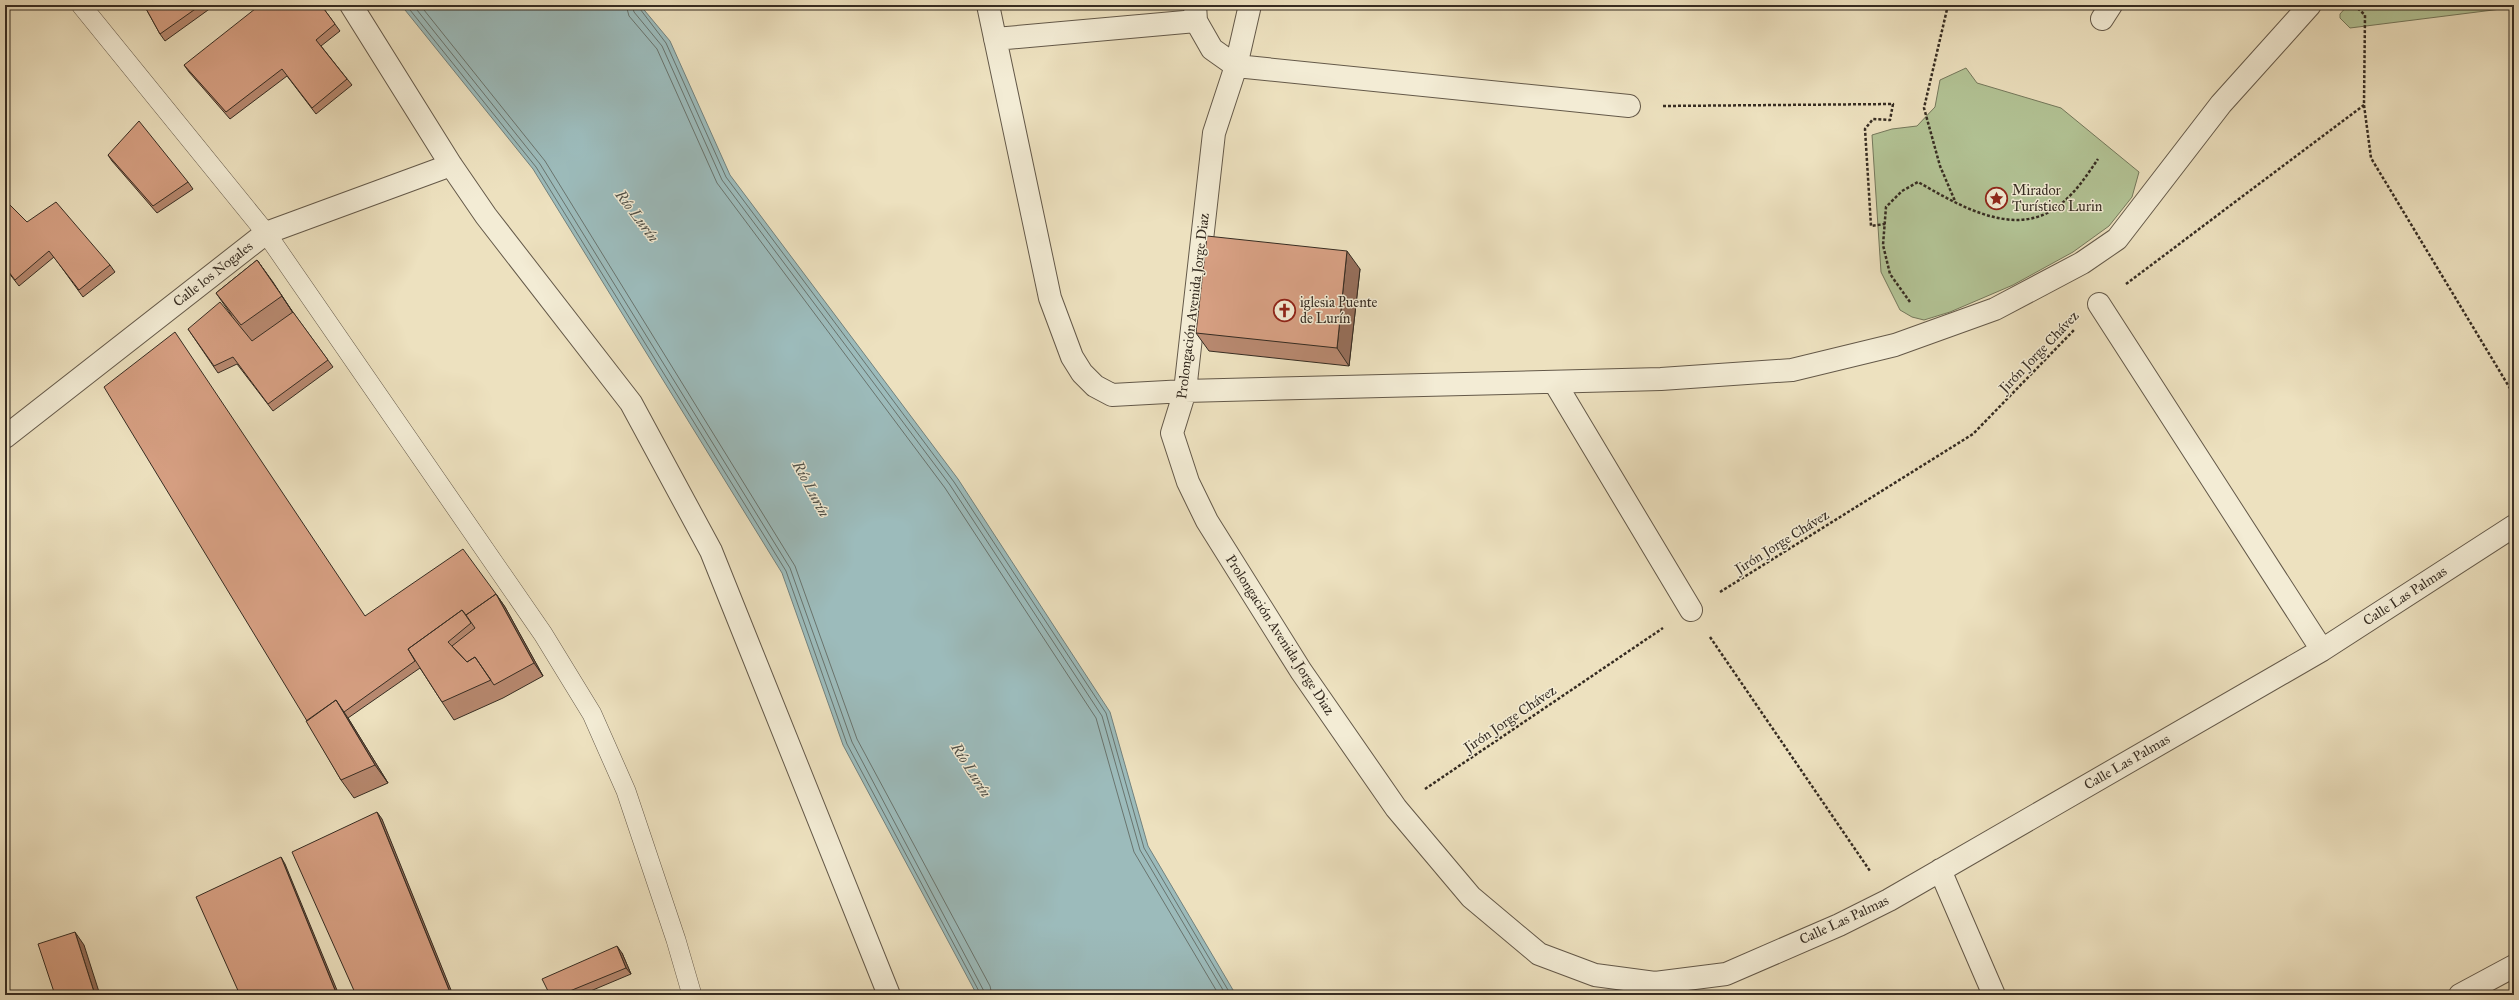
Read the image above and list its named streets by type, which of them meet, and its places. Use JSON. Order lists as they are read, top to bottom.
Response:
{
  "streets": {
    "street": ["Calle los Nogales", "Prolongación Avenida Jorge Diaz", "Calle Las Palmas"],
    "path": ["Jirón Jorge Chávez"]
  },
  "crossings": [
    ["Prolongación Avenida Jorge Diaz", "Jirón Jorge Chávez"],
    ["Prolongación Avenida Jorge Diaz", "Calle Las Palmas"]
  ],
  "water": ["Río Lurín"],
  "places": {
    "place": ["Mirador Turístico Lurin"],
    "church": ["iglesia Puente de Lurín"]
  }
}
